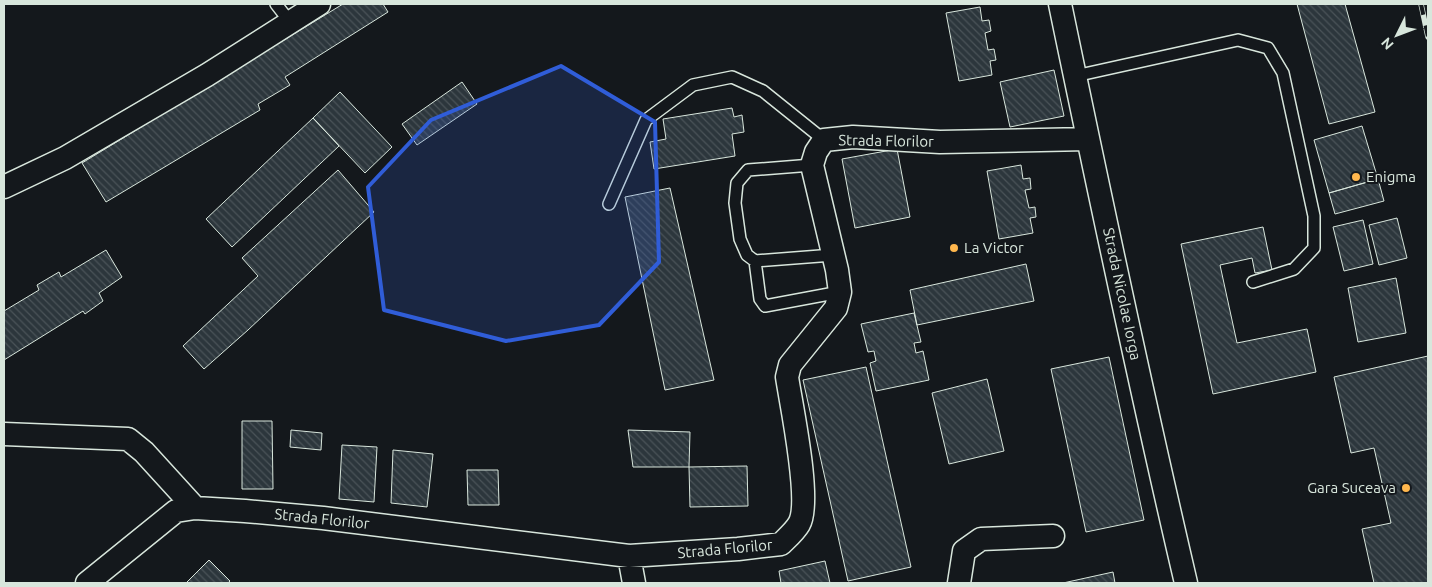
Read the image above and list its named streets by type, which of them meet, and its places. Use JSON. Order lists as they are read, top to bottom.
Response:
{
  "streets": {
    "street": ["Strada Florilor", "Strada Nicolae Iorga"]
  },
  "crossings": [
    ["Strada Florilor", "Strada Nicolae Iorga"]
  ],
  "places": ["Enigma", "La Victor", "Gara Suceava"],
  "north": "bottom left"
}
